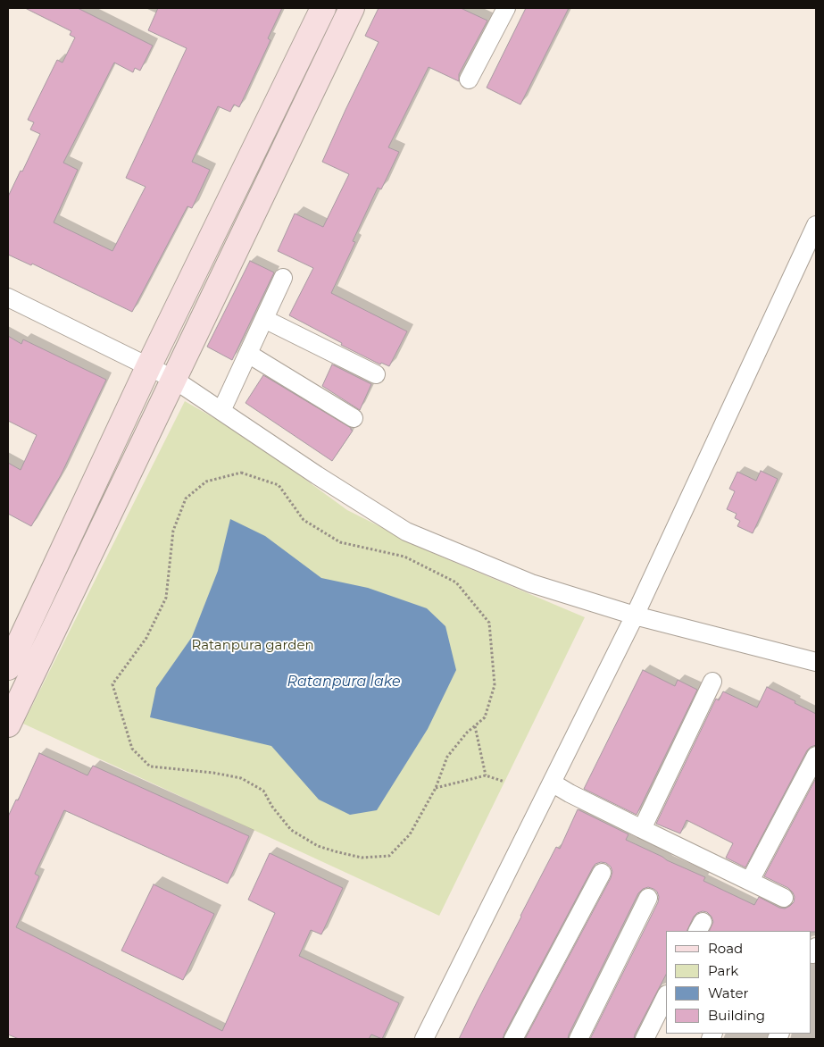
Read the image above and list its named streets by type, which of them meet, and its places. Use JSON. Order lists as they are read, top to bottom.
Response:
{
  "water": ["Ratanpura lake"],
  "parks": ["Ratanpura garden"],
  "legend": [
    "Road",
    "Park",
    "Water",
    "Building"
  ]
}
